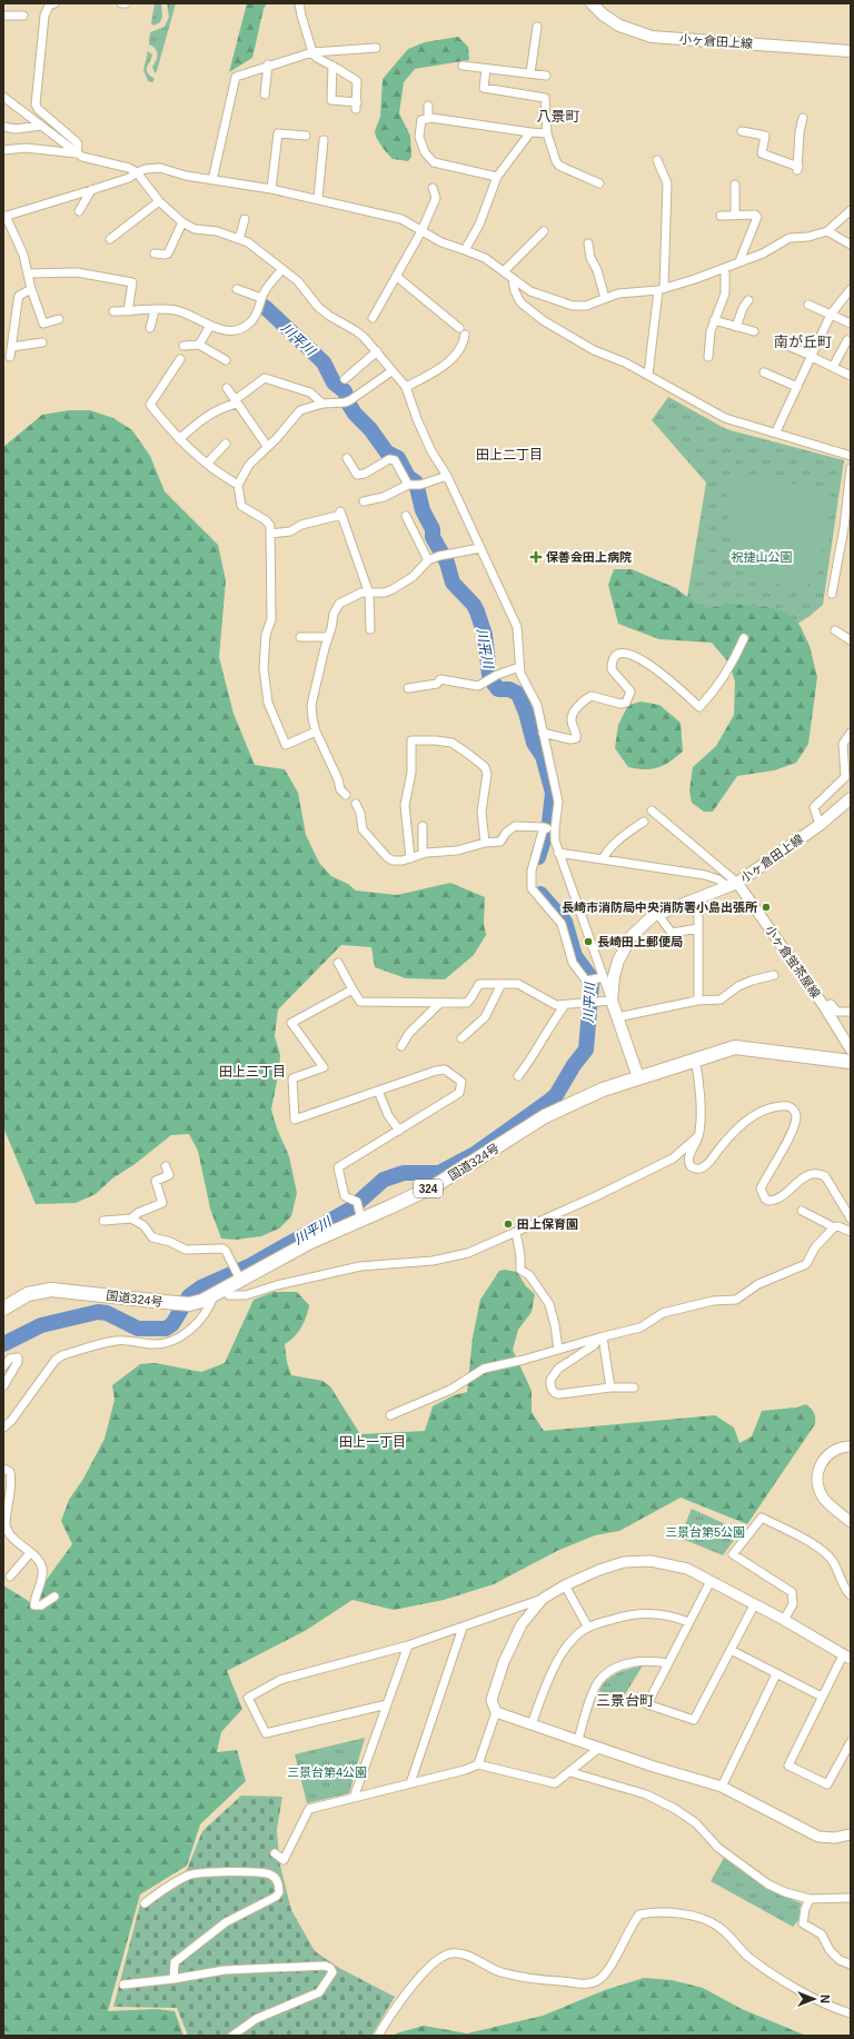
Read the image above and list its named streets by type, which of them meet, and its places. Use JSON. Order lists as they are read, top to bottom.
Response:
{
  "streets": {
    "highway": ["国道324号", "324"],
    "main road": ["小ヶ倉田上線"],
    "street": ["小ヶ倉蛍茶屋線"]
  },
  "crossings": [
    ["小ヶ倉田上線", "小ヶ倉蛍茶屋線"],
    ["小ヶ倉田上線", "国道324号"]
  ],
  "districts": [
    "八景町",
    "南が丘町",
    "田上二丁目",
    "田上三丁目",
    "田上一丁目",
    "三景台町"
  ],
  "water": ["川平川"],
  "parks": ["祝捷山公園", "三景台第5公園", "三景台第4公園"],
  "places": {
    "health": ["保善会田上病院"],
    "other": ["長崎市消防局中央消防署小島出張所", "長崎田上郵便局", "田上保育園"]
  },
  "north": "right"
}
